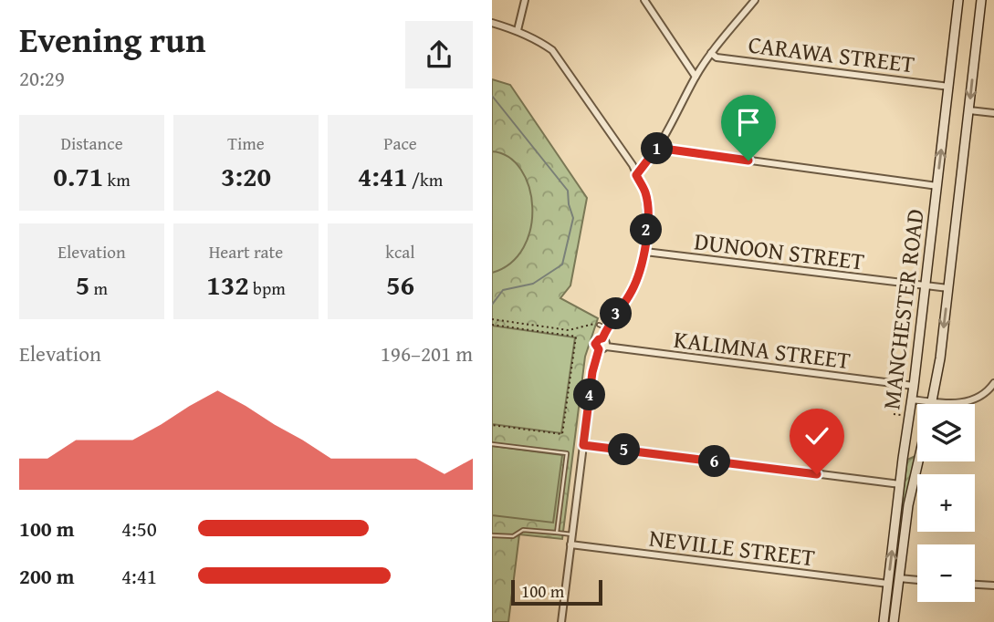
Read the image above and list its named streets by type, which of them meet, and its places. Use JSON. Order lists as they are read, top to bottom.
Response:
{
  "streets": {
    "main road": ["MANCHESTER ROAD"],
    "street": [
      "CARAWA STREET",
      "DUNOON STREET",
      "KALIMNA STREET",
      "NEVILLE STREET"
    ]
  },
  "crossings": [
    ["CARAWA STREET", "MANCHESTER ROAD"],
    ["DUNOON STREET", "MANCHESTER ROAD"],
    ["MANCHESTER ROAD", "KALIMNA STREET"],
    ["MANCHESTER ROAD", "NEVILLE STREET"]
  ],
  "scale_bar": "100 m",
  "page": {
    "heading": ["Evening run", "20:29"],
    "stats": [
      ["Distance", "0.71 km"],
      ["Time", "3:20"],
      ["Pace", "4:41 /km"],
      ["Elevation", "5 m"],
      ["Heart rate", "132 bpm"],
      ["kcal", "56"]
    ],
    "pins": [
      "1",
      "2",
      "3",
      "4",
      "5",
      "6"
    ],
    "chart": ["Elevation", "196–201 m"],
    "map_buttons": ["+", "−"],
    "list": [
      {
        "name": "100 m",
        "note": "4:50"
      },
      {
        "name": "200 m",
        "note": "4:41"
      }
    ],
    "scale": "100 m"
  }
}
